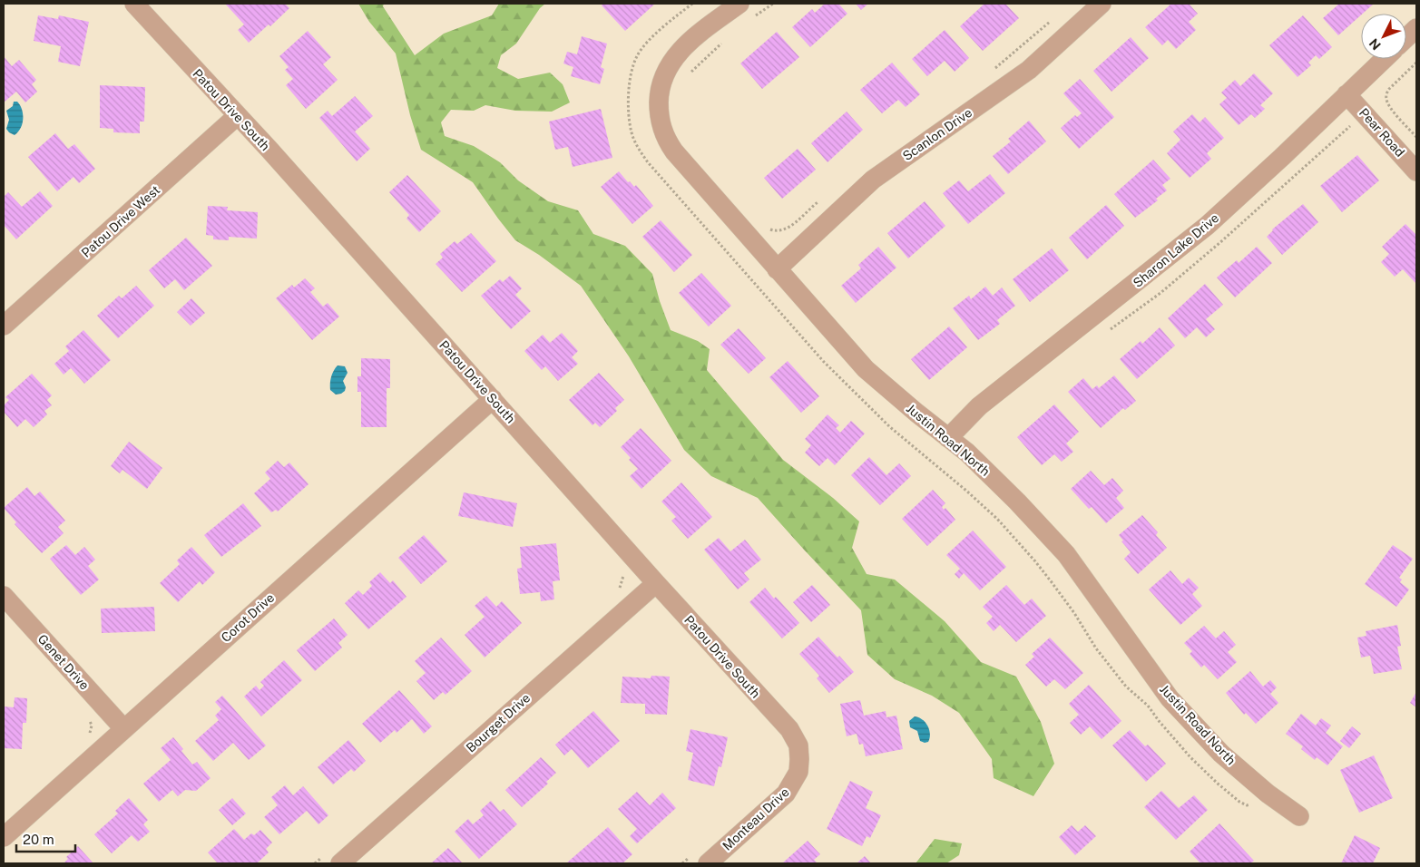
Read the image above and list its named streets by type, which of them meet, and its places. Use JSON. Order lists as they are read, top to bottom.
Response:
{
  "streets": {
    "street": [
      "Patou Drive South",
      "Pear Road",
      "Scanlon Drive",
      "Patou Drive West",
      "Sharon Lake Drive",
      "Justin Road North",
      "Corot Drive",
      "Genet Drive",
      "Bourget Drive",
      "Monteau Drive"
    ]
  },
  "crossings": [
    ["Patou Drive South", "Patou Drive West"],
    ["Patou Drive South", "Corot Drive"],
    ["Patou Drive South", "Bourget Drive"],
    ["Patou Drive South", "Monteau Drive"],
    ["Pear Road", "Sharon Lake Drive"],
    ["Scanlon Drive", "Justin Road North"],
    ["Sharon Lake Drive", "Justin Road North"],
    ["Corot Drive", "Genet Drive"]
  ],
  "scale_bar": "20 m",
  "north": "bottom left"
}
